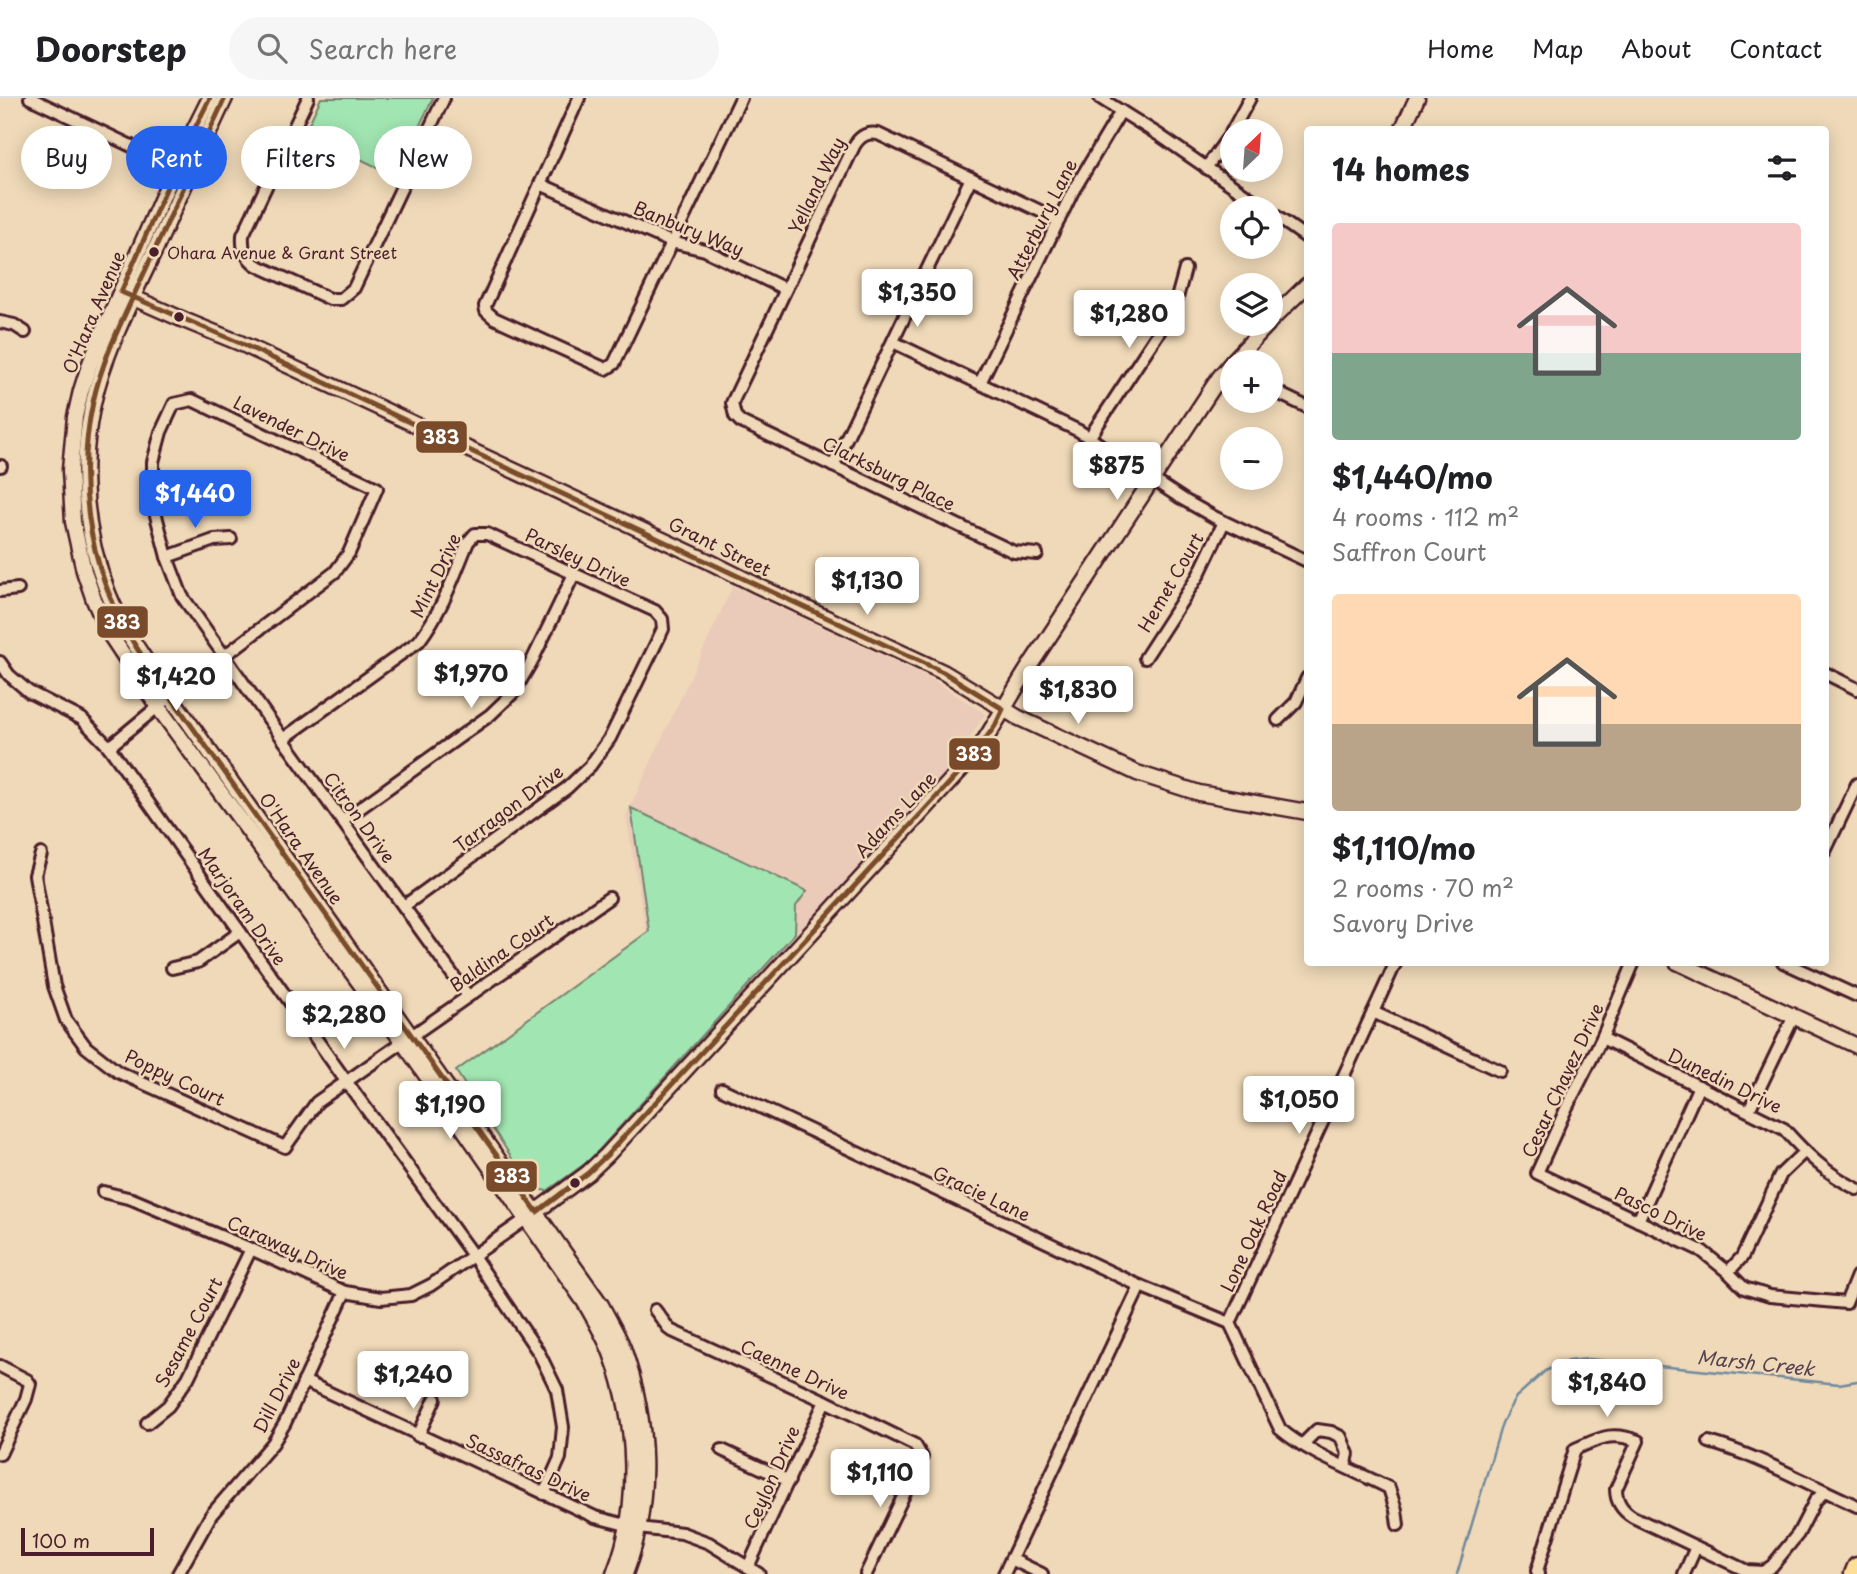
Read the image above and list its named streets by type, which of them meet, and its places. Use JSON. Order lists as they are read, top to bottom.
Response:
{
  "streets": {
    "street": [
      "Yelland Way",
      "Atterbury Lane",
      "Banbury Way",
      "O'Hara Avenue",
      "Lavender Drive",
      "Clarksburg Place",
      "Grant Street",
      "Parsley Drive",
      "Mint Drive",
      "Hemet Court",
      "Tarragon Drive",
      "Adams Lane",
      "Citron Drive",
      "Marjoram Drive",
      "Baldina Court",
      "Poppy Court",
      "Cesar Chavez Drive",
      "Dunedin Drive",
      "Gracie Lane",
      "Pasco Drive",
      "Lone Oak Road",
      "Caraway Drive",
      "Sesame Court",
      "Caenne Drive",
      "Dill Drive",
      "Sassafras Drive",
      "Ceylon Drive"
    ]
  },
  "crossings": [
    ["Yelland Way", "Atterbury Lane"],
    ["Yelland Way", "Banbury Way"],
    ["Yelland Way", "Clarksburg Place"],
    ["O'Hara Avenue", "Grant Street"],
    ["O'Hara Avenue", "Adams Lane"],
    ["O'Hara Avenue", "Baldina Court"],
    ["O'Hara Avenue", "Caraway Drive"],
    ["O'Hara Avenue", "Sassafras Drive"],
    ["Lavender Drive", "Citron Drive"],
    ["Grant Street", "Adams Lane"],
    ["Parsley Drive", "Mint Drive"],
    ["Parsley Drive", "Tarragon Drive"],
    ["Mint Drive", "Citron Drive"],
    ["Tarragon Drive", "Citron Drive"],
    ["Adams Lane", "Caraway Drive"],
    ["Citron Drive", "Baldina Court"],
    ["Marjoram Drive", "Baldina Court"],
    ["Marjoram Drive", "Caraway Drive"],
    ["Marjoram Drive", "Sassafras Drive"],
    ["Baldina Court", "Poppy Court"],
    ["Cesar Chavez Drive", "Dunedin Drive"],
    ["Cesar Chavez Drive", "Pasco Drive"],
    ["Gracie Lane", "Lone Oak Road"],
    ["Caraway Drive", "Sesame Court"],
    ["Caraway Drive", "Dill Drive"],
    ["Caenne Drive", "Ceylon Drive"],
    ["Dill Drive", "Sassafras Drive"],
    ["Sassafras Drive", "Ceylon Drive"]
  ],
  "water": ["Marsh Creek"],
  "places": ["Ohara Avenue & Grant Street"],
  "lines": ["transit line 383"],
  "scale_bar": "100 m",
  "north": "top right",
  "page": {
    "header": "Doorstep",
    "search": "Search here",
    "nav": [
      "Home",
      "Map",
      "About",
      "Contact"
    ],
    "map_buttons": ["+", "−"],
    "chip": [
      "Buy",
      "Rent",
      "Filters",
      "New"
    ],
    "heading": "14 homes",
    "list": [
      {
        "name": "$1,440/mo",
        "note": "4 rooms · 112 m² · Saffron Court"
      },
      {
        "name": "$1,110/mo",
        "note": "2 rooms · 70 m² · Savory Drive"
      }
    ],
    "price": [
      "$1,350",
      "$1,280",
      "$875",
      "$1,440",
      "$1,130",
      "$1,970",
      "$1,420",
      "$1,830",
      "$2,280",
      "$1,050",
      "$1,190",
      "$1,240",
      "$1,840",
      "$1,110"
    ],
    "scale": "100 m"
  }
}
